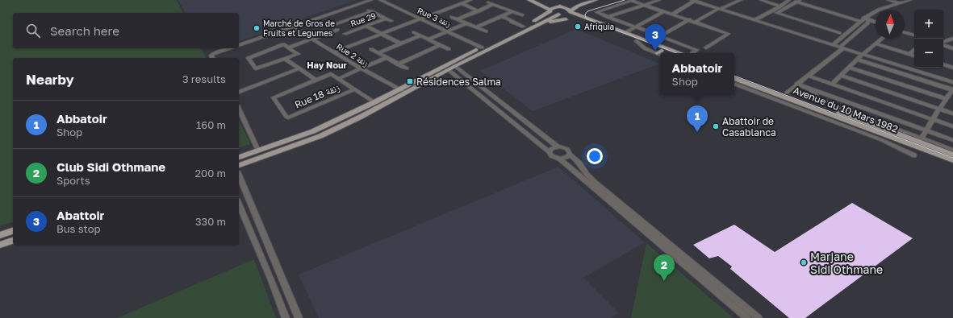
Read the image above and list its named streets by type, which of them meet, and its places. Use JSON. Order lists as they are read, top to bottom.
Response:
{
  "streets": {
    "main road": ["Avenue du 10 Mars 1982"],
    "street": [
      "Rue 3 زنقة",
      "Rue 29",
      "Rue 2 زنقة",
      "Rue 18 زنقة"
    ]
  },
  "districts": ["Hay Nour"],
  "places": {
    "other": [
      "Afriquia",
      "Marché de Gros de Fruits et Legumes",
      "Abattoir de Casablanca",
      "Marjane Sidi Othmane"
    ],
    "transit": ["Résidences Salma"]
  },
  "north": "top",
  "page": {
    "map_buttons": ["+", "−"],
    "search": "Search here",
    "pins": ["3", "1", "2"],
    "popup": ["Abbatoir", "Shop"],
    "heading": ["Nearby", "3 results"],
    "list": [
      {
        "mark": "1",
        "name": "Abbatoir",
        "note": "Shop",
        "value": "160 m"
      },
      {
        "mark": "2",
        "name": "Club Sidi Othmane",
        "note": "Sports",
        "value": "200 m"
      },
      {
        "mark": "3",
        "name": "Abattoir",
        "note": "Bus stop",
        "value": "330 m"
      }
    ]
  }
}
